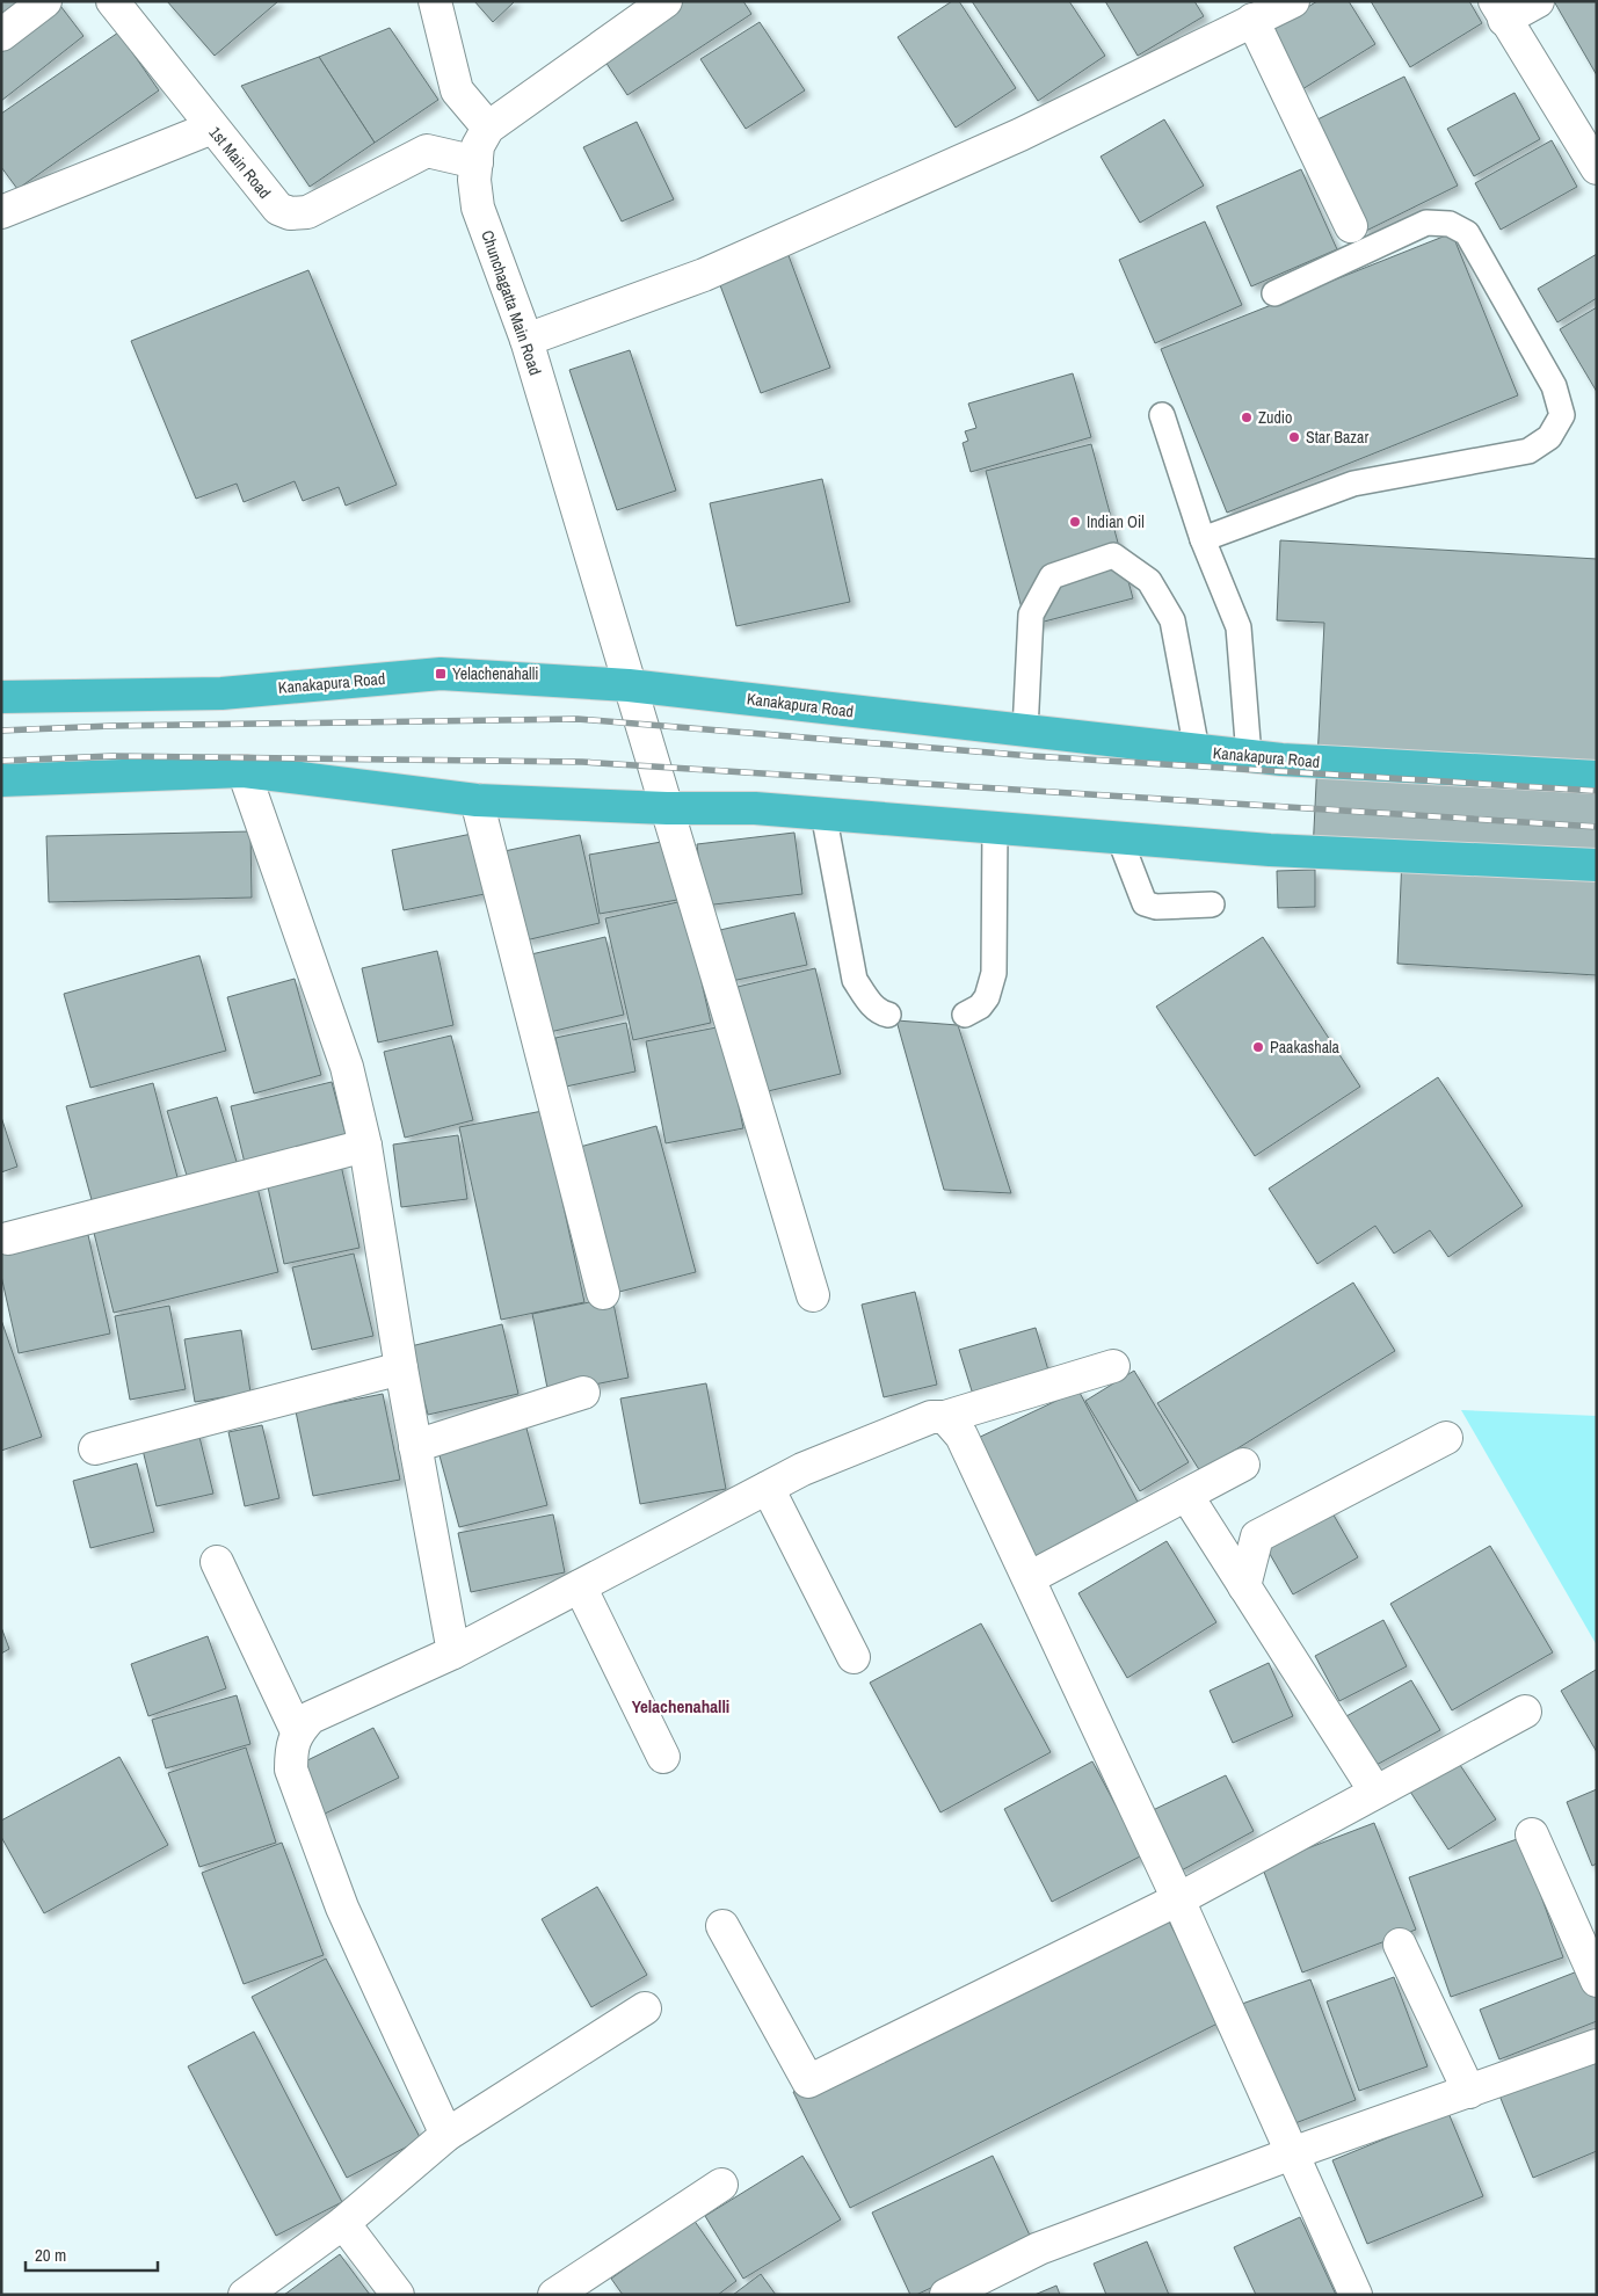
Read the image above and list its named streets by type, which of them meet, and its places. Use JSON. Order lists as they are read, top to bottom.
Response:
{
  "streets": {
    "highway": ["Kanakapura Road"],
    "street": ["1st Main Road", "Chunchagatta Main Road"]
  },
  "crossings": [
    ["1st Main Road", "Chunchagatta Main Road"],
    ["Chunchagatta Main Road", "Kanakapura Road"]
  ],
  "districts": ["Yelachenahalli"],
  "places": {
    "other": [
      "Zudio",
      "Star Bazar",
      "Indian Oil",
      "Paakashala"
    ],
    "transit": ["Yelachenahalli"]
  },
  "scale_bar": "20 m"
}
